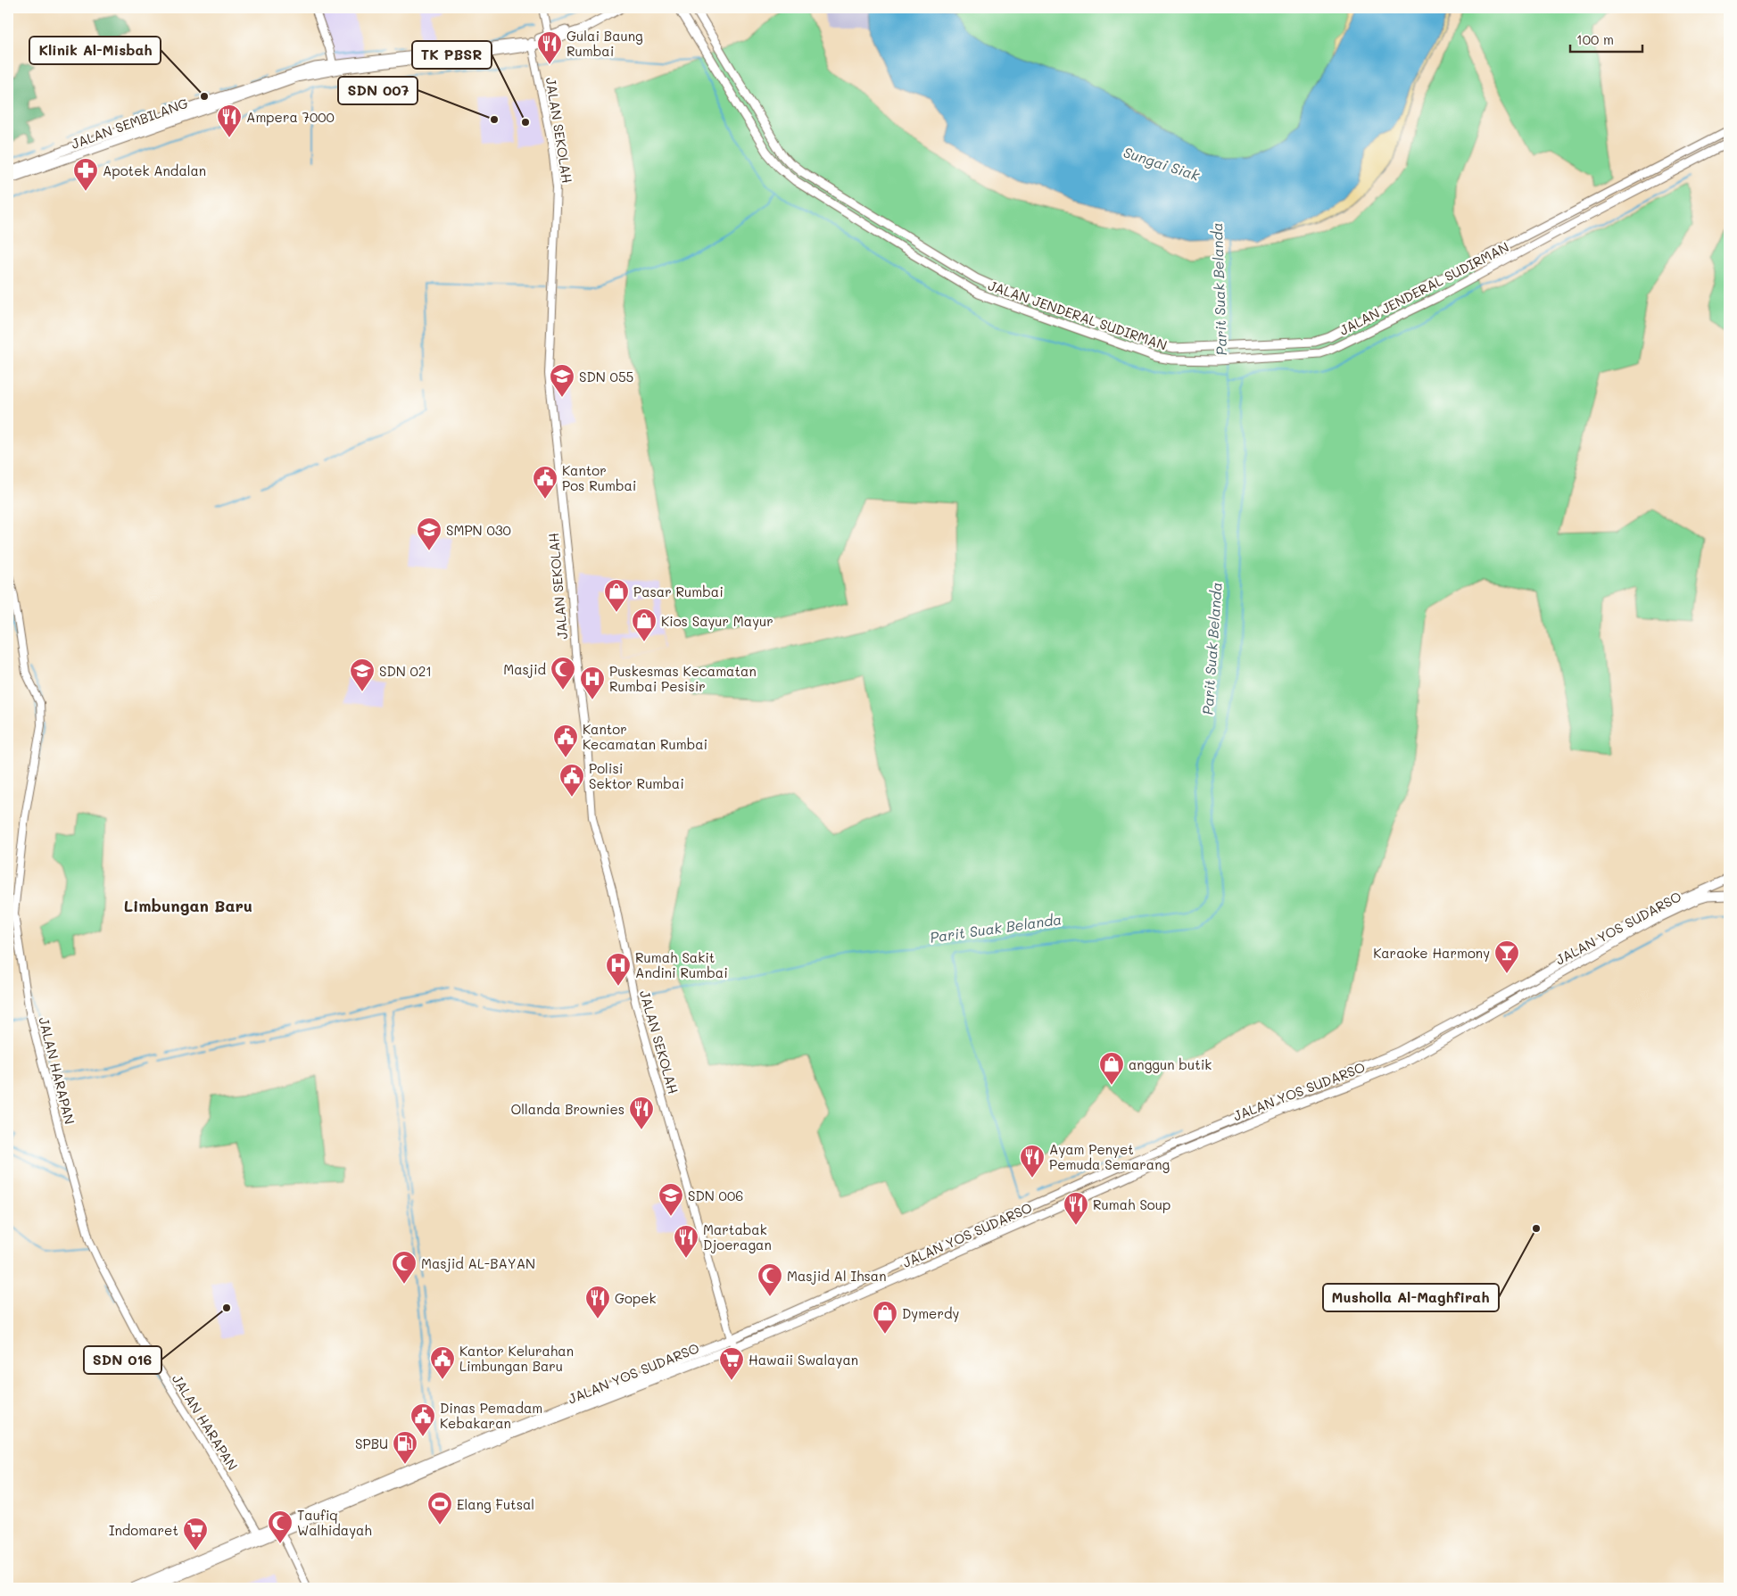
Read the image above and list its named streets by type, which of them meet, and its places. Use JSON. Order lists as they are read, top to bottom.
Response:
{
  "streets": {
    "main road": ["JALAN SEMBILANG", "JALAN JENDERAL SUDIRMAN", "JALAN YOS SUDARSO"],
    "street": ["JALAN SEKOLAH", "JALAN HARAPAN"]
  },
  "crossings": [
    ["JALAN SEMBILANG", "JALAN SEKOLAH"],
    ["JALAN SEKOLAH", "JALAN YOS SUDARSO"],
    ["JALAN YOS SUDARSO", "JALAN HARAPAN"]
  ],
  "districts": ["Limbungan Baru"],
  "water": ["Sungai Siak", "Parit Suak Belanda"],
  "places": {
    "restaurant": [
      "Gulai Baung Rumbai",
      "Ampera 7000",
      "Ollanda Brownies",
      "Ayam Penyet Pemuda Semarang",
      "Rumah Soup",
      "Martabak Djoeragan",
      "Gopek"
    ],
    "other": [
      "Klinik Al-Misbah",
      "SDN 007",
      "TK PBSR",
      "Musholla Al-Maghfirah",
      "SDN 016"
    ],
    "pharmacy": ["Apotek Andalan"],
    "school or university": [
      "SDN 055",
      "SMPN 030",
      "SDN 021",
      "SDN 006"
    ],
    "public building": [
      "Kantor Pos Rumbai",
      "Kantor Kecamatan Rumbai",
      "Polisi Sektor Rumbai",
      "Kantor Kelurahan Limbungan Baru",
      "Dinas Pemadam Kebakaran"
    ],
    "shop": [
      "Pasar Rumbai",
      "Kios Sayur Mayur",
      "anggun butik",
      "Dymerdy"
    ],
    "mosque": [
      "Masjid",
      "Masjid AL-BAYAN",
      "Masjid Al Ihsan",
      "Taufiq Walhidayah"
    ],
    "hospital": ["Puskesmas Kecamatan Rumbai Pesisir", "Rumah Sakit Andini Rumbai"],
    "bar": ["Karaoke Harmony"],
    "supermarket": ["Hawaii Swalayan", "Indomaret"],
    "fuel station": ["SPBU"],
    "sports": ["Elang Futsal"]
  },
  "scale_bar": "100 m"
}
